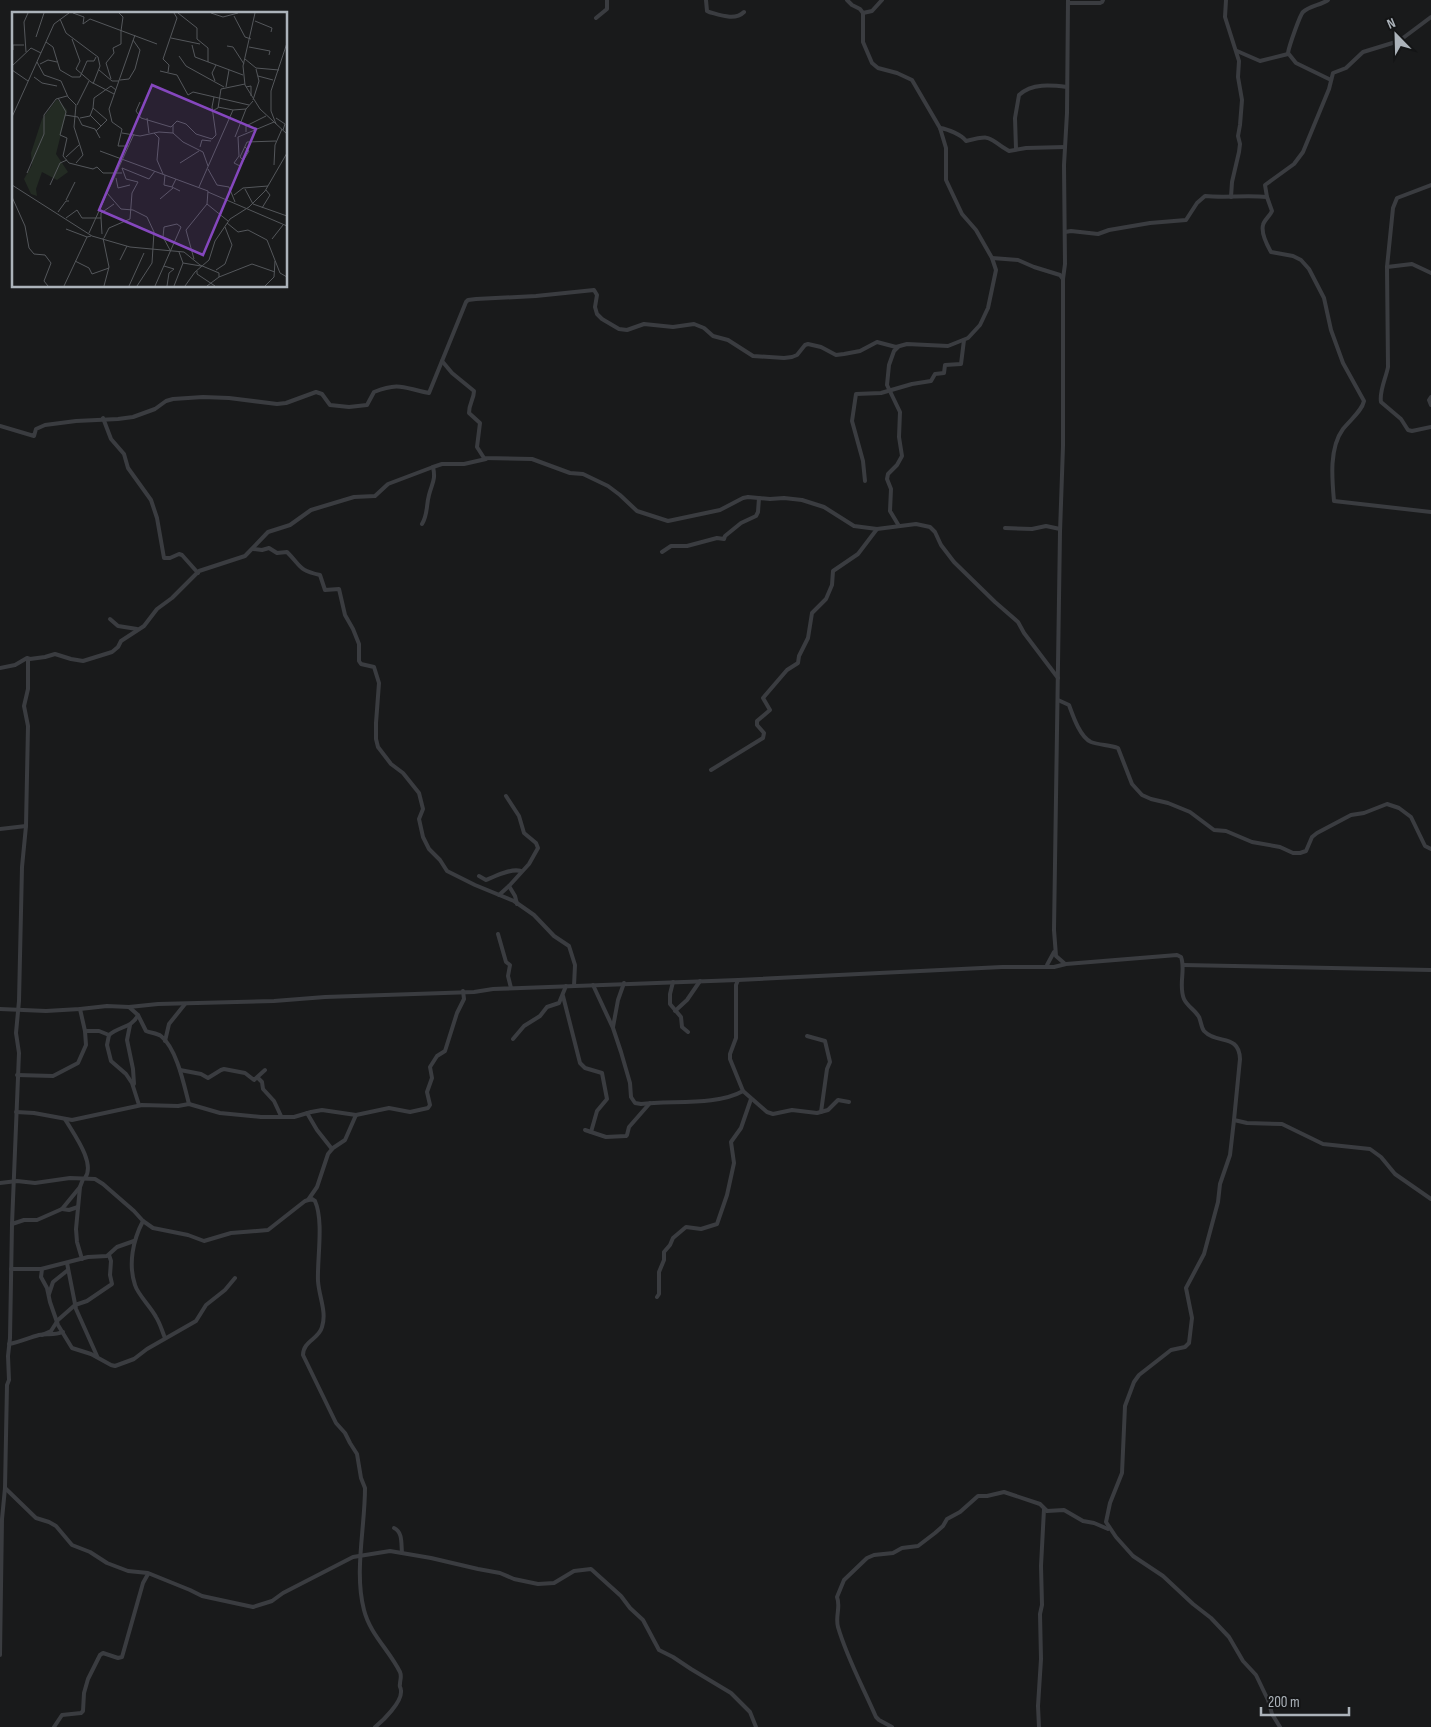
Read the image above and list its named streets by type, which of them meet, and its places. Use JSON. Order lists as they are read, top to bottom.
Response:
{
  "scale_bar": "200 m",
  "north": "top left"
}
